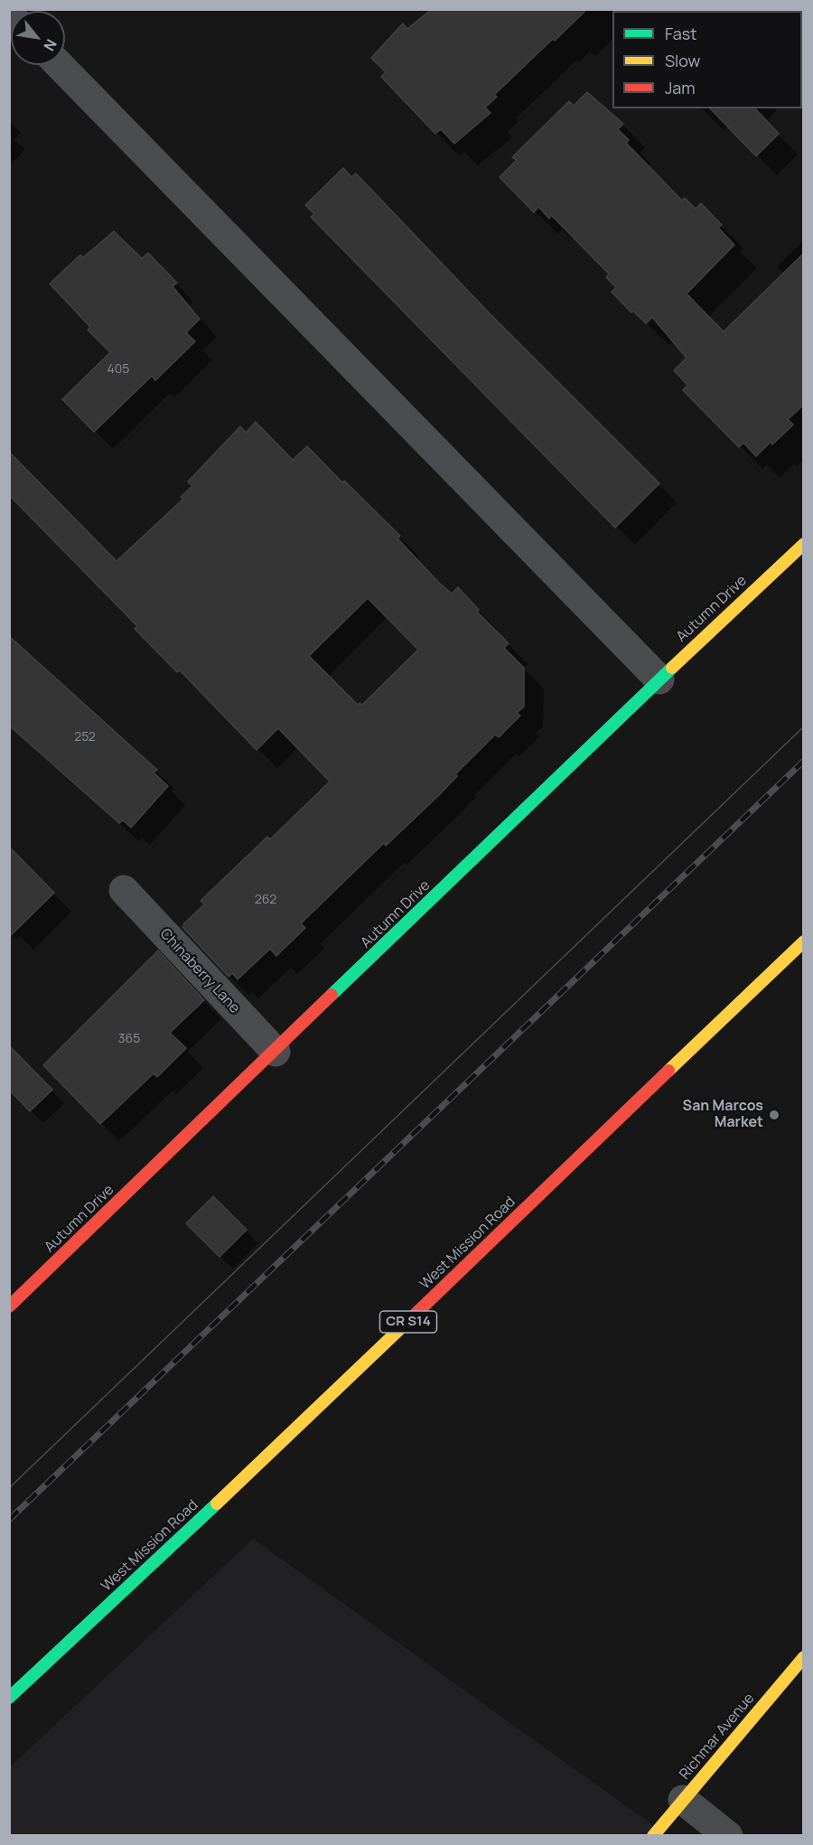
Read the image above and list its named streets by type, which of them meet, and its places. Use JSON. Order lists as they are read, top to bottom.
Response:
{
  "streets": {
    "street": [
      "Autumn Drive",
      "Chinaberry Lane",
      "West Mission Road",
      "CR S14",
      "Richmar Avenue"
    ]
  },
  "crossings": [
    ["Autumn Drive", "Chinaberry Lane"]
  ],
  "places": ["San Marcos Market"],
  "house_numbers": [
    "405",
    "252",
    "262",
    "365"
  ],
  "legend": ["Fast", "Slow", "Jam"],
  "north": "bottom right"
}
